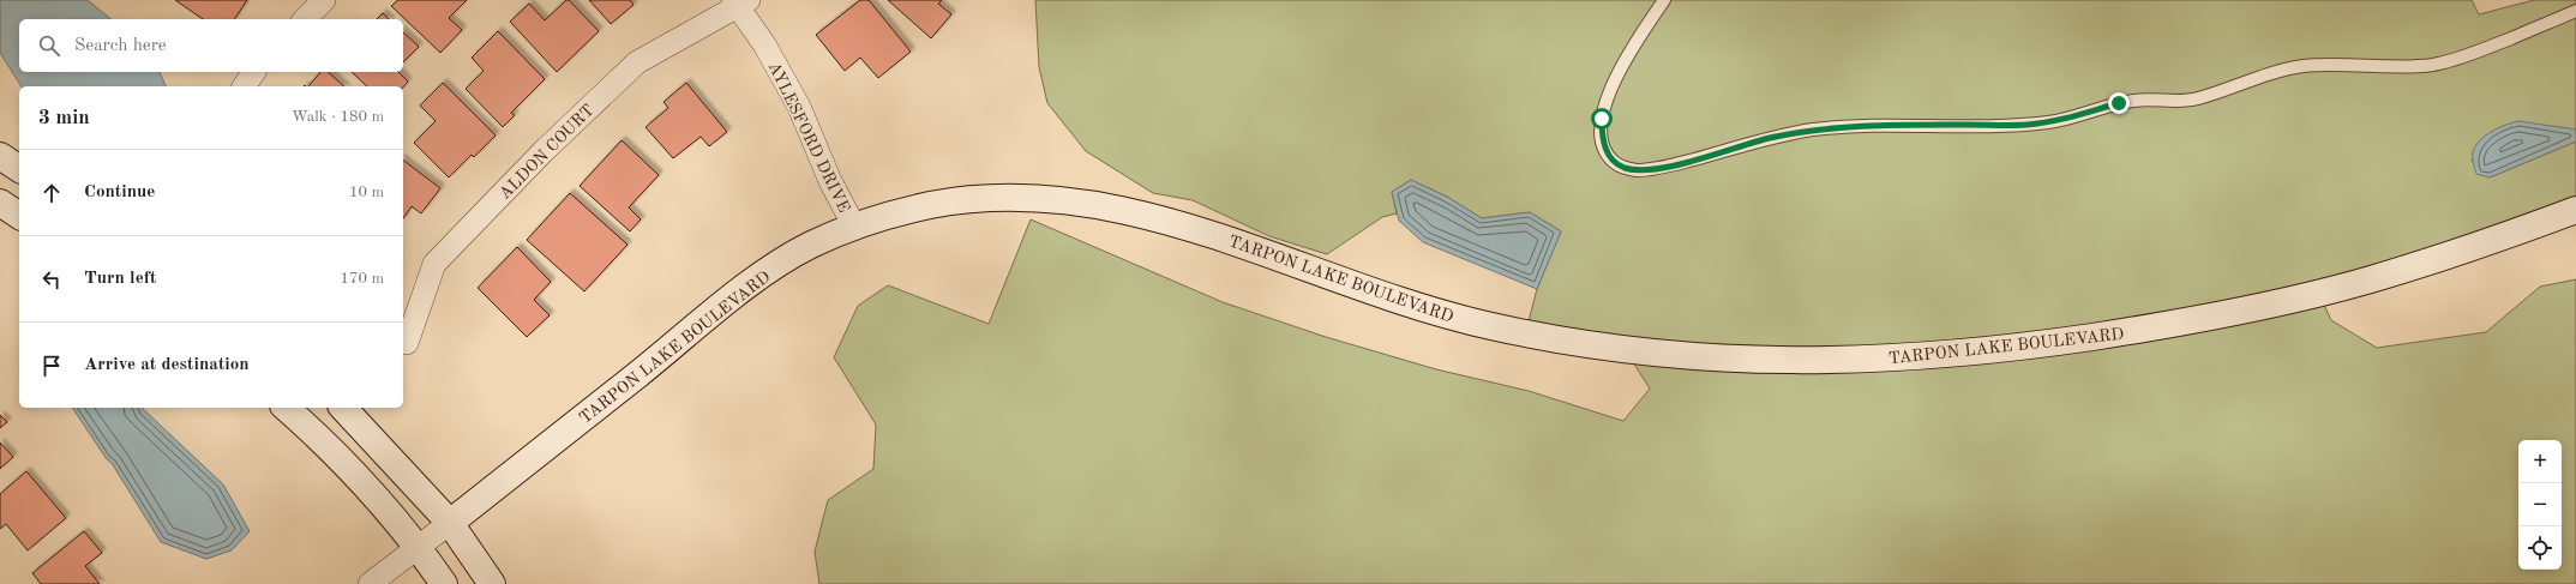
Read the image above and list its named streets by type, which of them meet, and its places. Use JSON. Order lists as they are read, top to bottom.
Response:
{
  "streets": {
    "street": ["AYLESFORD DRIVE", "ALDON COURT", "TARPON LAKE BOULEVARD"]
  },
  "crossings": [
    ["AYLESFORD DRIVE", "ALDON COURT"],
    ["AYLESFORD DRIVE", "TARPON LAKE BOULEVARD"]
  ],
  "page": {
    "search": "Search here",
    "heading": ["3 min", "Walk · 180 m"],
    "list": [
      ["Continue", "10 m"],
      ["Turn left", "170 m"],
      "Arrive at destination"
    ],
    "map_buttons": ["+", "−"]
  }
}
